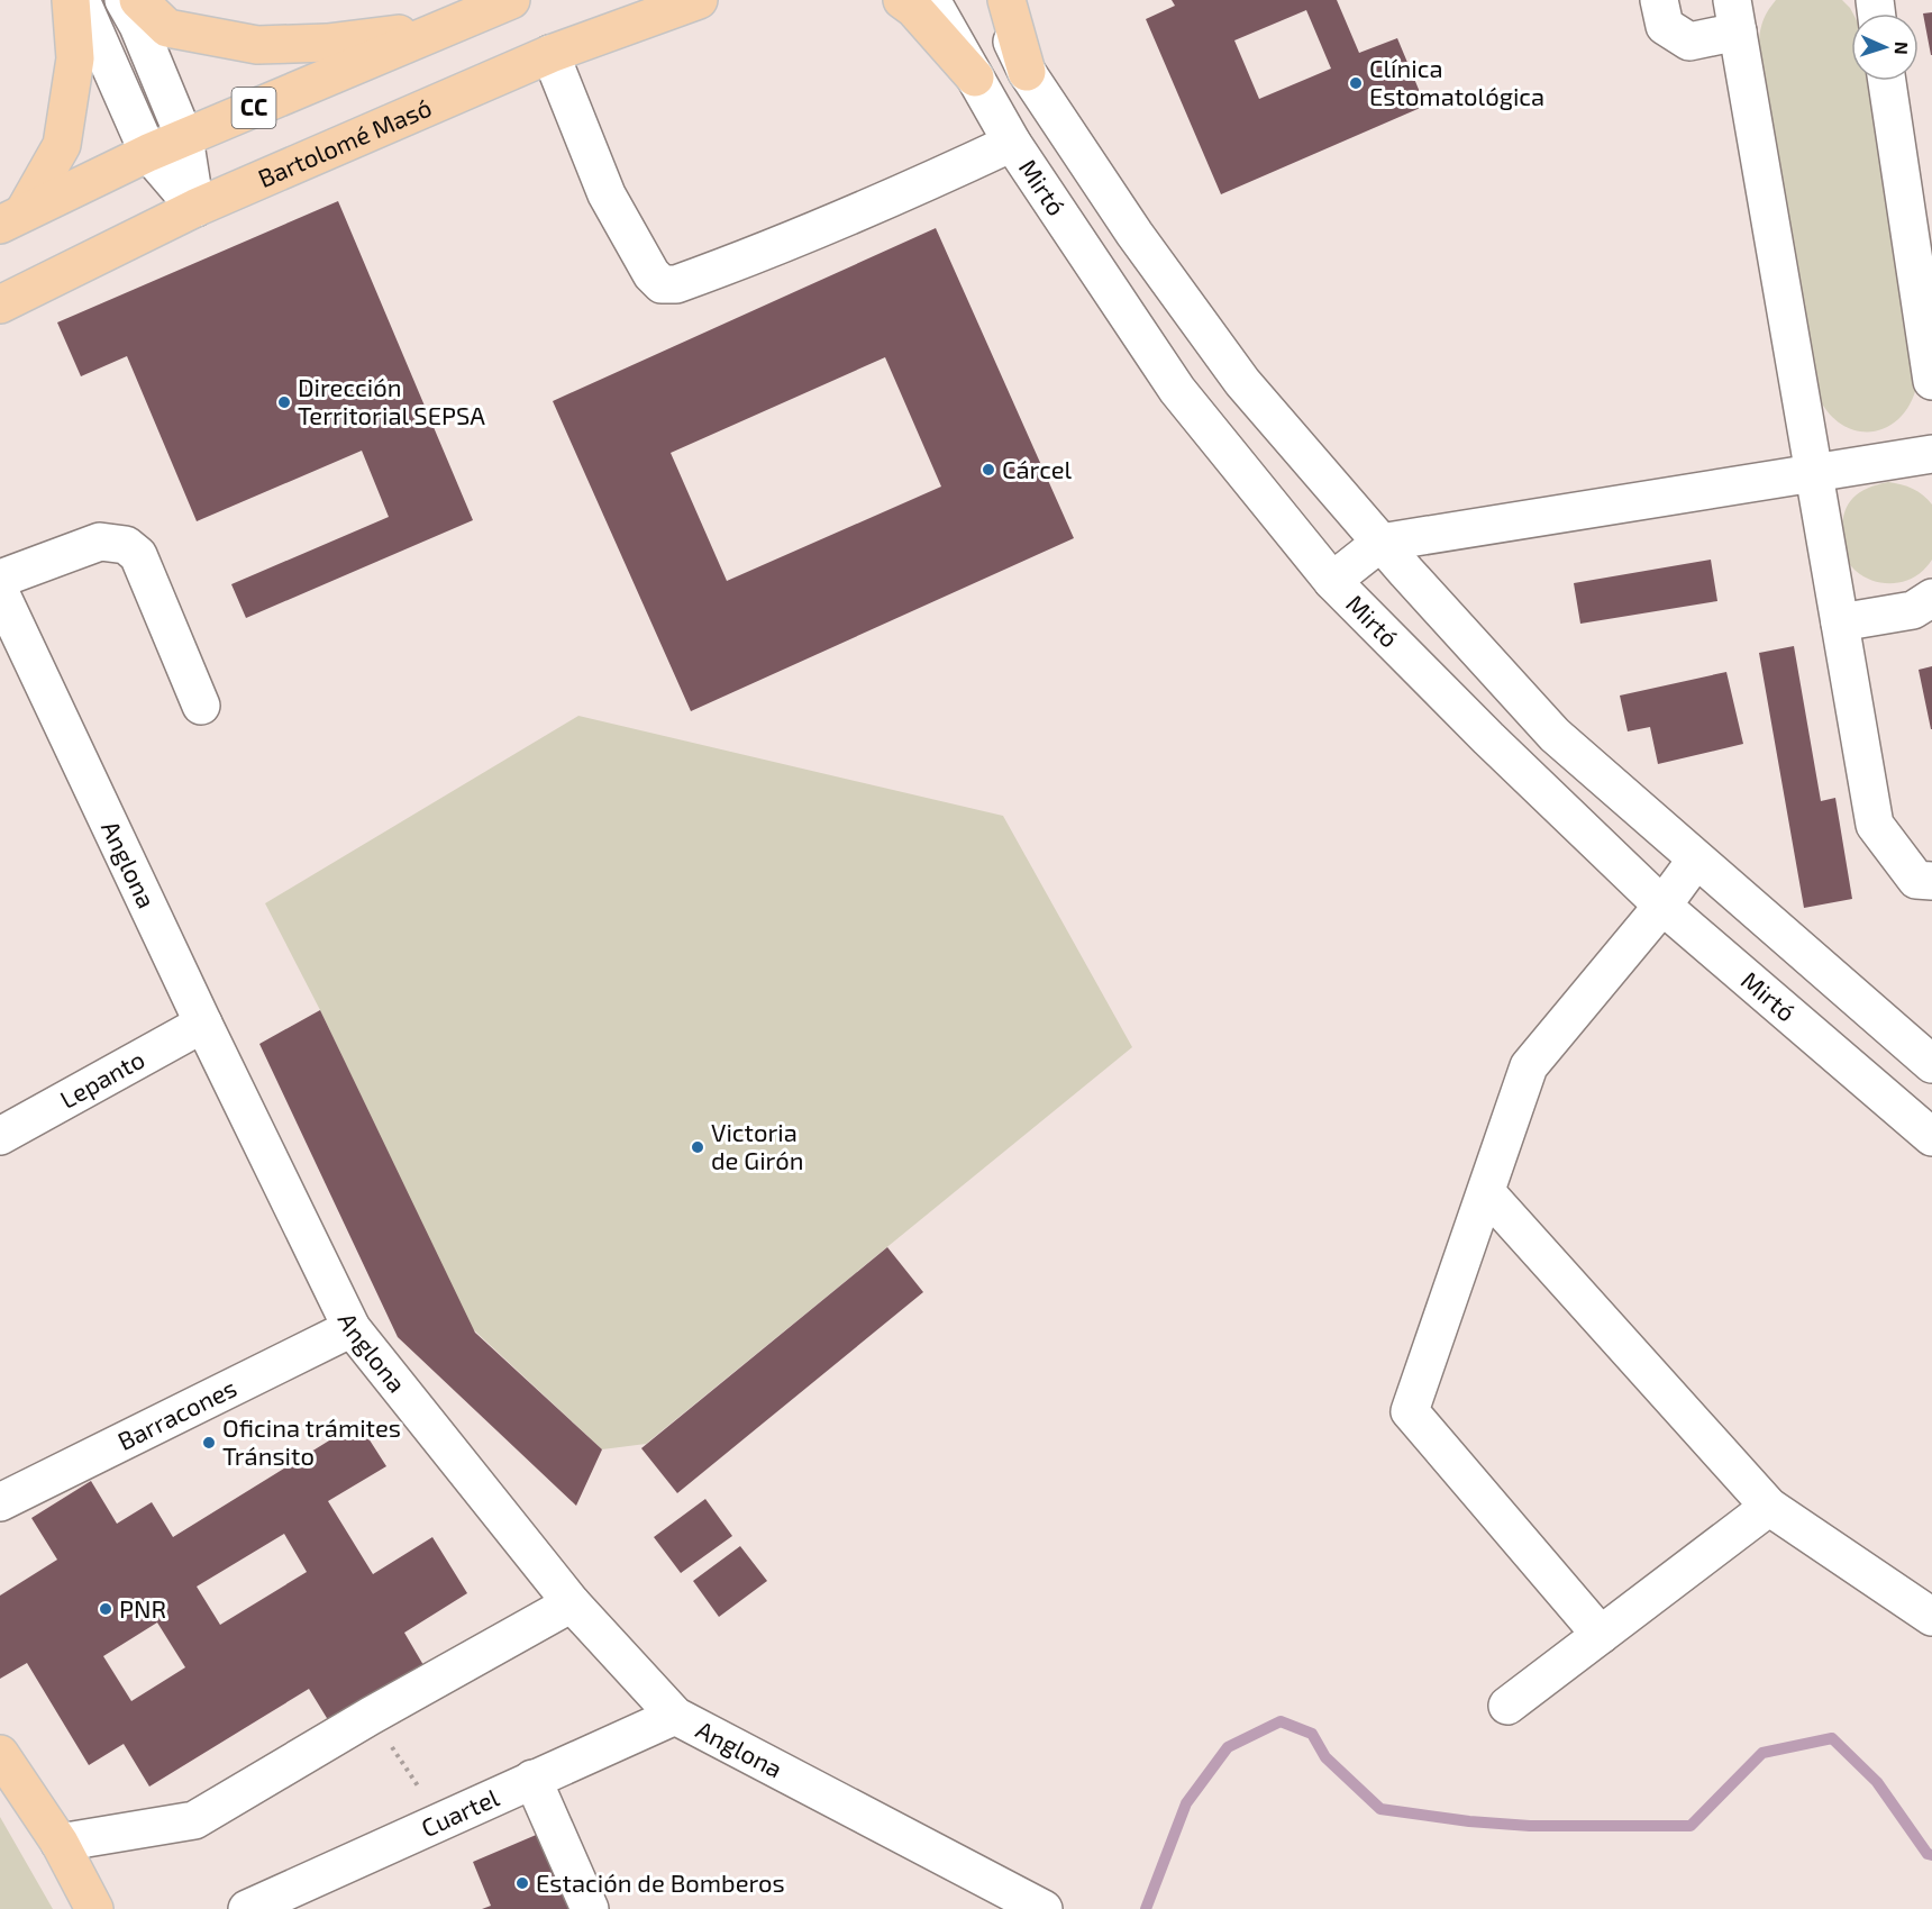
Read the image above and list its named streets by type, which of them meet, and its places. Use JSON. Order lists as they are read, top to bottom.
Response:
{
  "streets": {
    "main road": ["CC", "Bartolomé Masó"],
    "street": [
      "Mirtó",
      "Anglona",
      "Lepanto",
      "Barracones",
      "Cuartel"
    ]
  },
  "crossings": [
    ["Anglona", "Lepanto"],
    ["Anglona", "Barracones"],
    ["Anglona", "Cuartel"]
  ],
  "places": [
    "Clínica Estomatológica",
    "Dirección Territorial SEPSA",
    "Cárcel",
    "Victoria de Girón",
    "Oficina trámites Tránsito",
    "PNR",
    "Estación de Bomberos"
  ],
  "north": "right"
}
